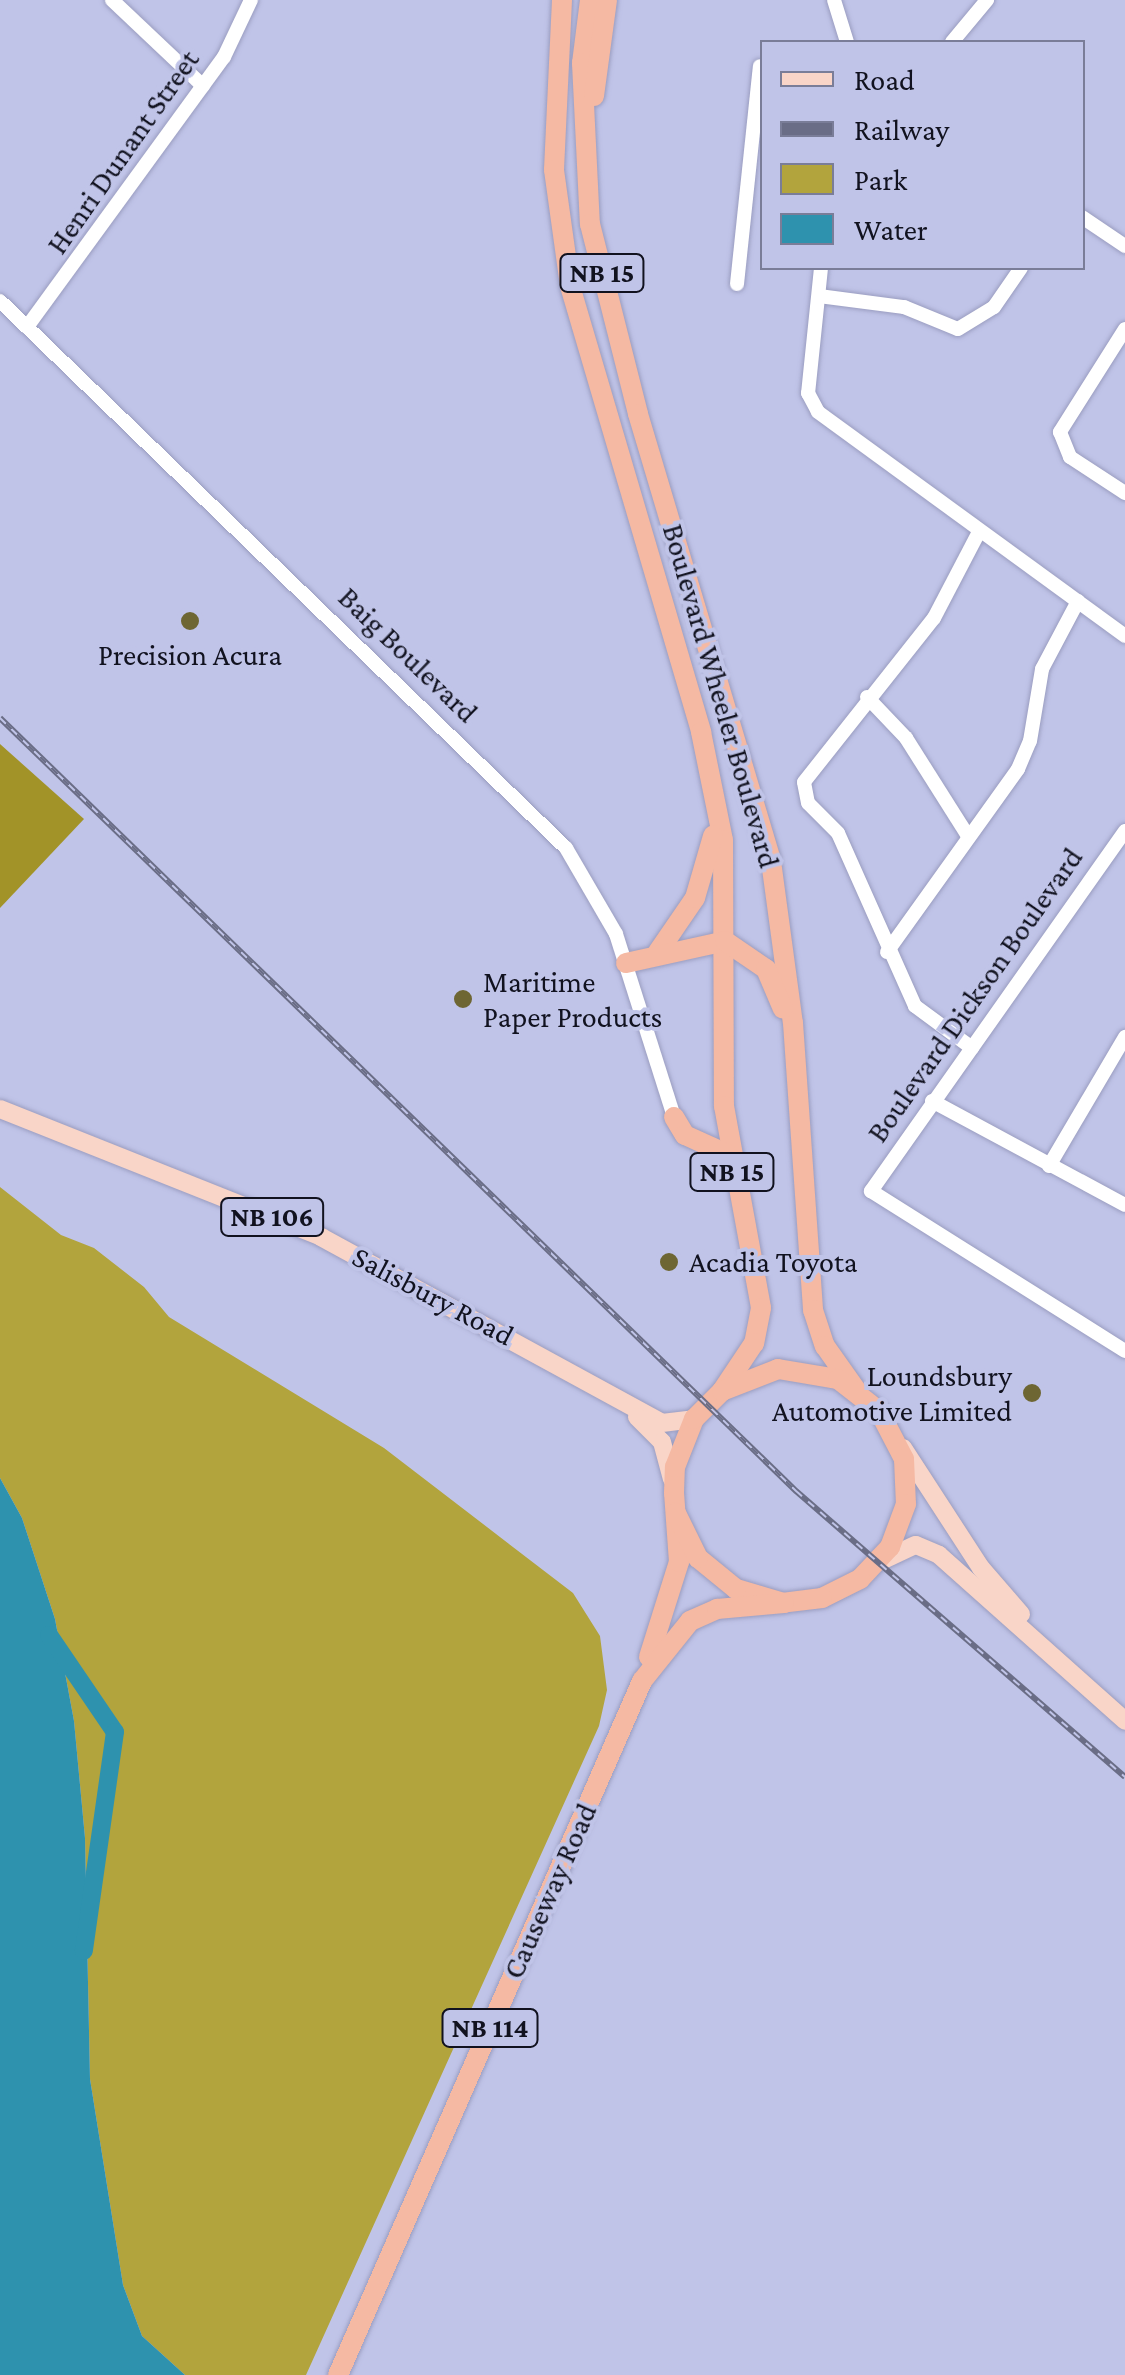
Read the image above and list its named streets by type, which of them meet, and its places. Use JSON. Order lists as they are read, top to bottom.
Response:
{
  "streets": {
    "highway": [
      "NB 15",
      "Boulevard Wheeler Boulevard",
      "Causeway Road",
      "NB 114"
    ],
    "main road": ["NB 106", "Salisbury Road"],
    "street": ["Henri Dunant Street", "Baig Boulevard", "Boulevard Dickson Boulevard"]
  },
  "crossings": [
    ["Henri Dunant Street", "Baig Boulevard"],
    ["Boulevard Wheeler Boulevard", "Salisbury Road"],
    ["Boulevard Wheeler Boulevard", "Causeway Road"],
    ["Salisbury Road", "Causeway Road"]
  ],
  "places": [
    "Precision Acura",
    "Maritime Paper Products",
    "Acadia Toyota",
    "Loundsbury Automotive Limited"
  ],
  "legend": [
    "Road",
    "Railway",
    "Park",
    "Water"
  ]
}
